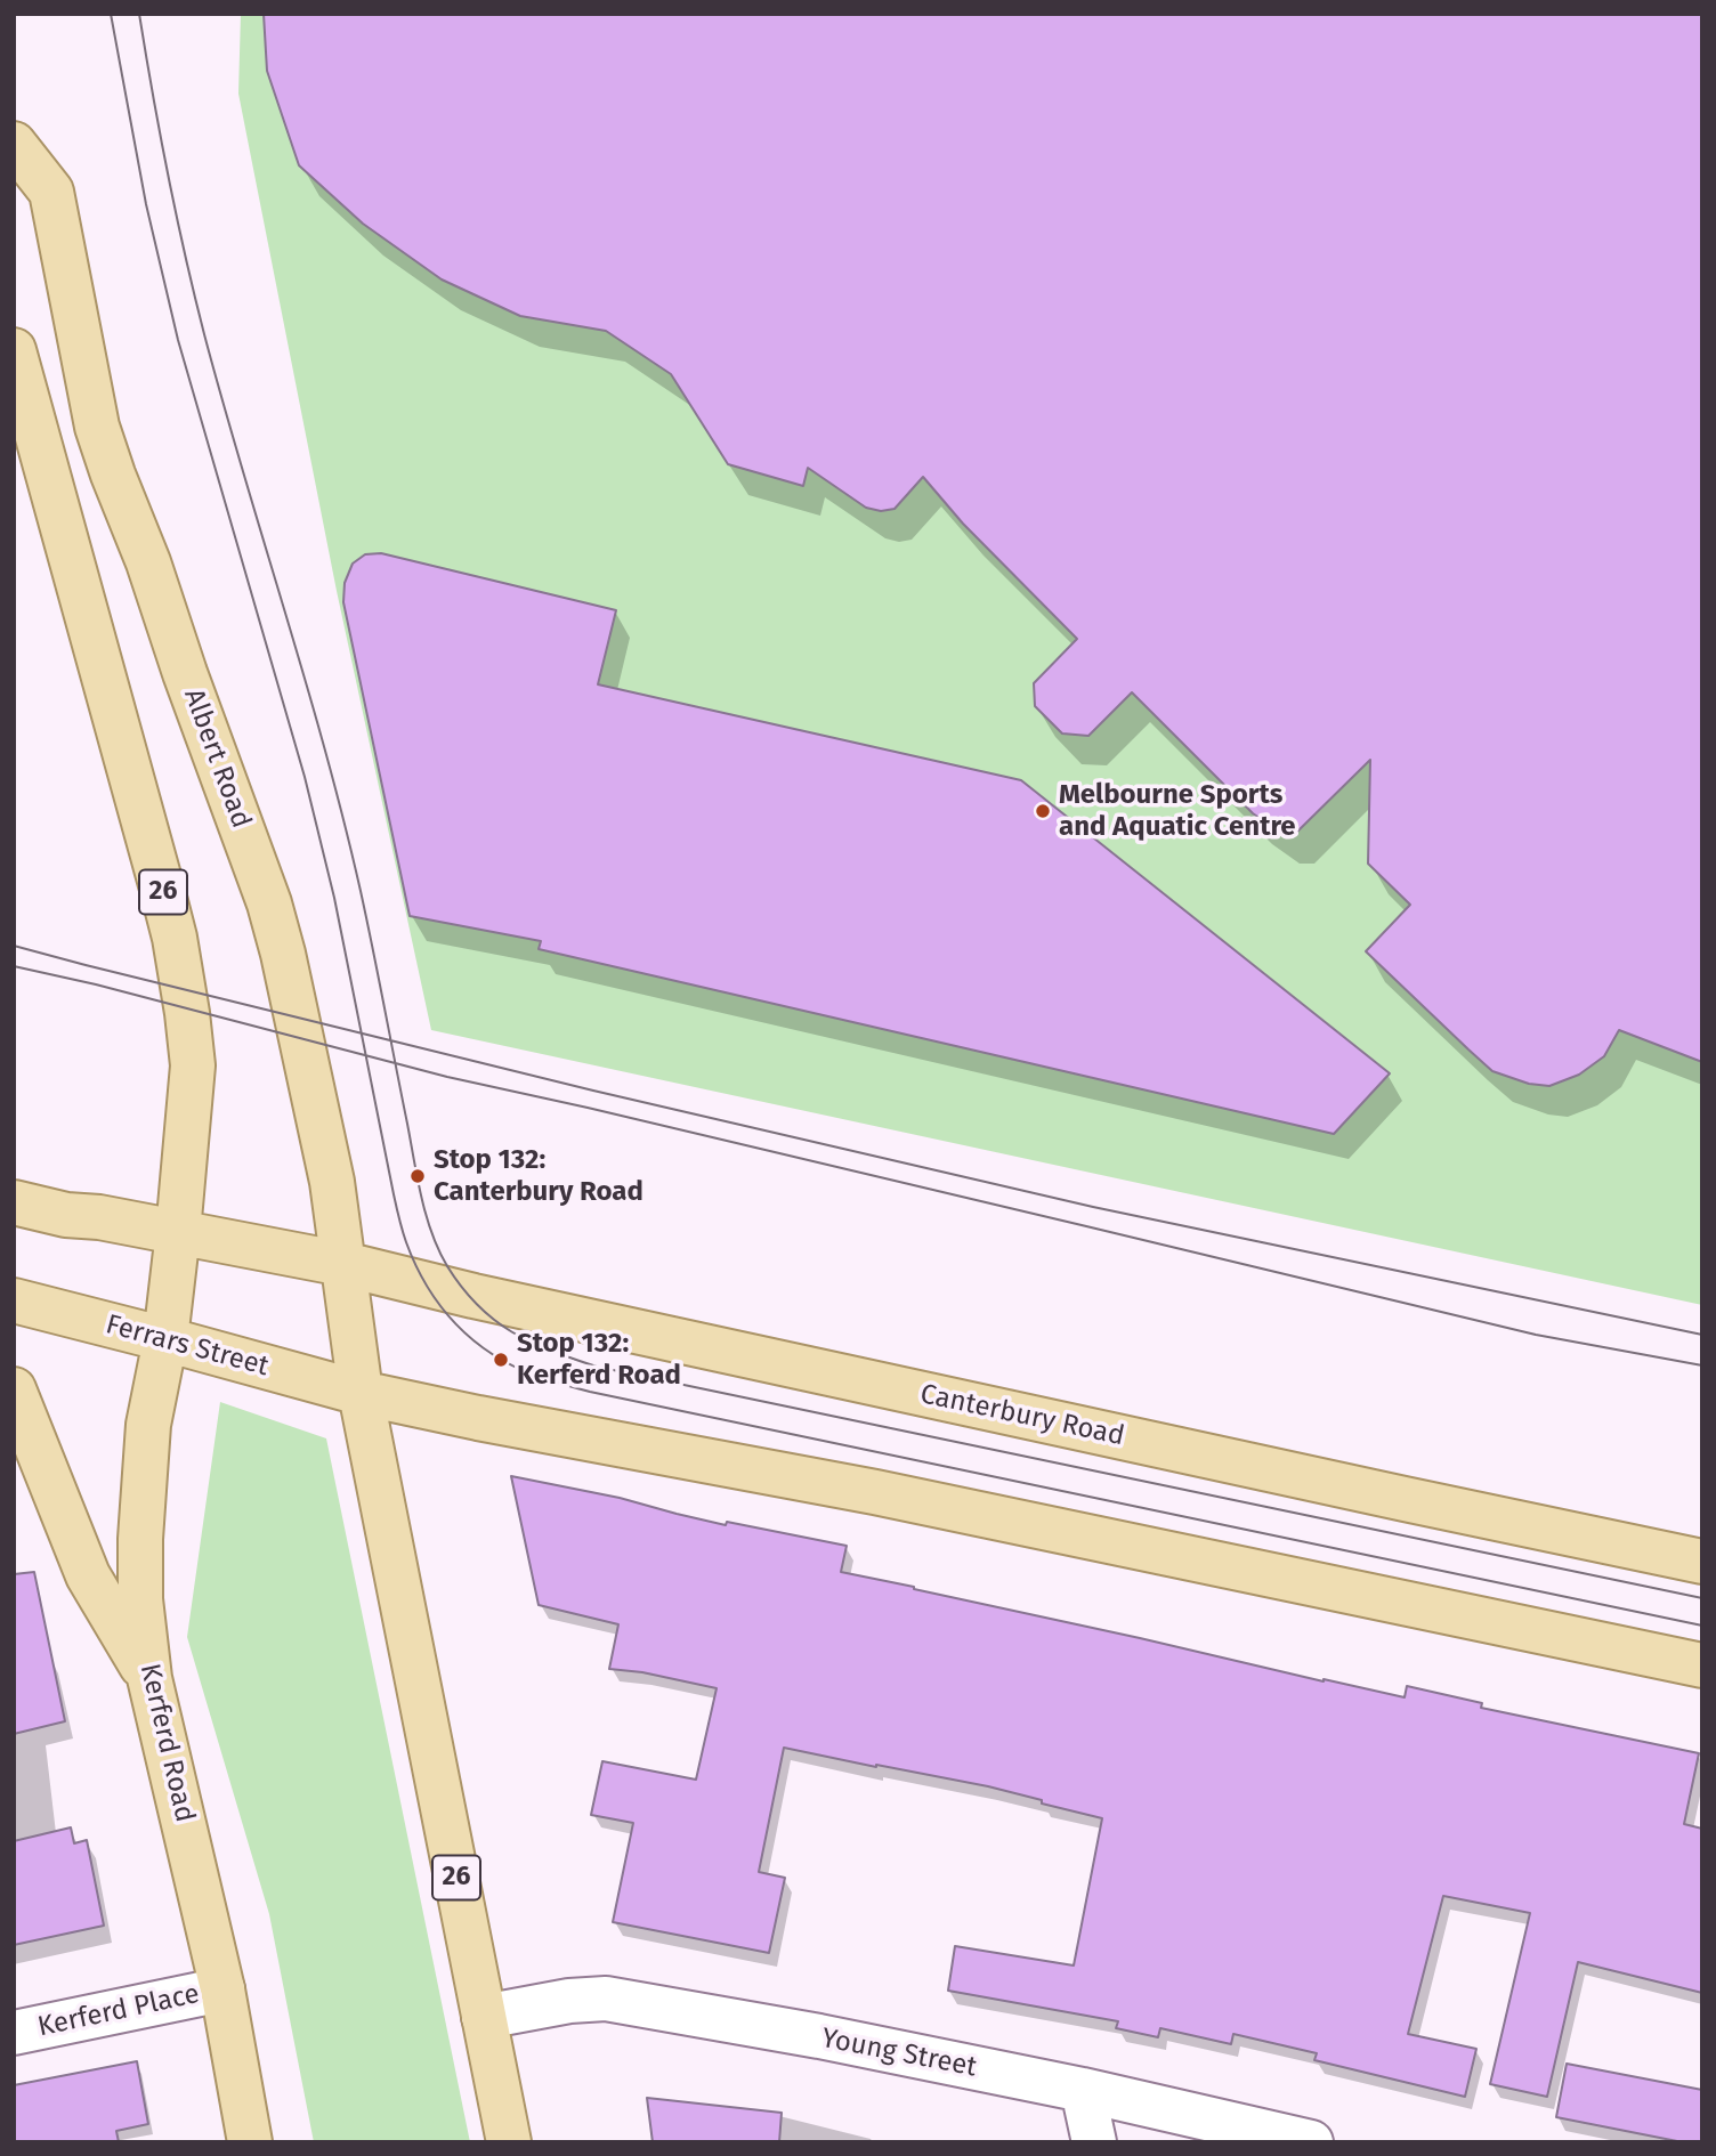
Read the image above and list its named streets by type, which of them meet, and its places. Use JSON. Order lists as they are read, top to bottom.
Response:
{
  "streets": {
    "main road": [
      "Albert Road",
      "26",
      "Ferrars Street",
      "Canterbury Road",
      "Kerferd Road"
    ],
    "street": ["Kerferd Place", "Young Street"]
  },
  "crossings": [
    ["Albert Road", "26"],
    ["Albert Road", "Ferrars Street"],
    ["Albert Road", "Canterbury Road"],
    ["26", "Ferrars Street"],
    ["26", "Kerferd Road"],
    ["26", "Young Street"],
    ["Ferrars Street", "Kerferd Road"],
    ["Kerferd Road", "Kerferd Place"]
  ],
  "places": ["Melbourne Sports and Aquatic Centre", "Stop 132: Canterbury Road", "Stop 132: Kerferd Road"]
}
